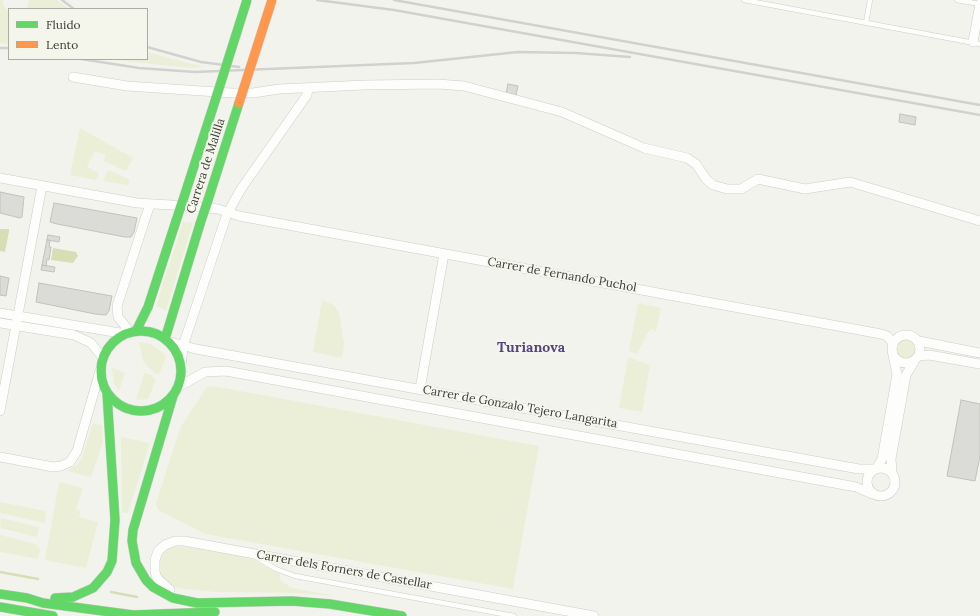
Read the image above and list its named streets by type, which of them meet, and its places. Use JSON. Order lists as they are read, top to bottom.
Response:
{
  "streets": {
    "main road": ["Carrera de Malilla"],
    "street": ["Carrer de Fernando Puchol", "Carrer de Gonzalo Tejero Langarita", "Carrer dels Forners de Castellar"]
  },
  "crossings": [
    ["Carrera de Malilla", "Carrer de Gonzalo Tejero Langarita"]
  ],
  "districts": ["Turianova"],
  "legend": ["Fluido", "Lento"]
}
